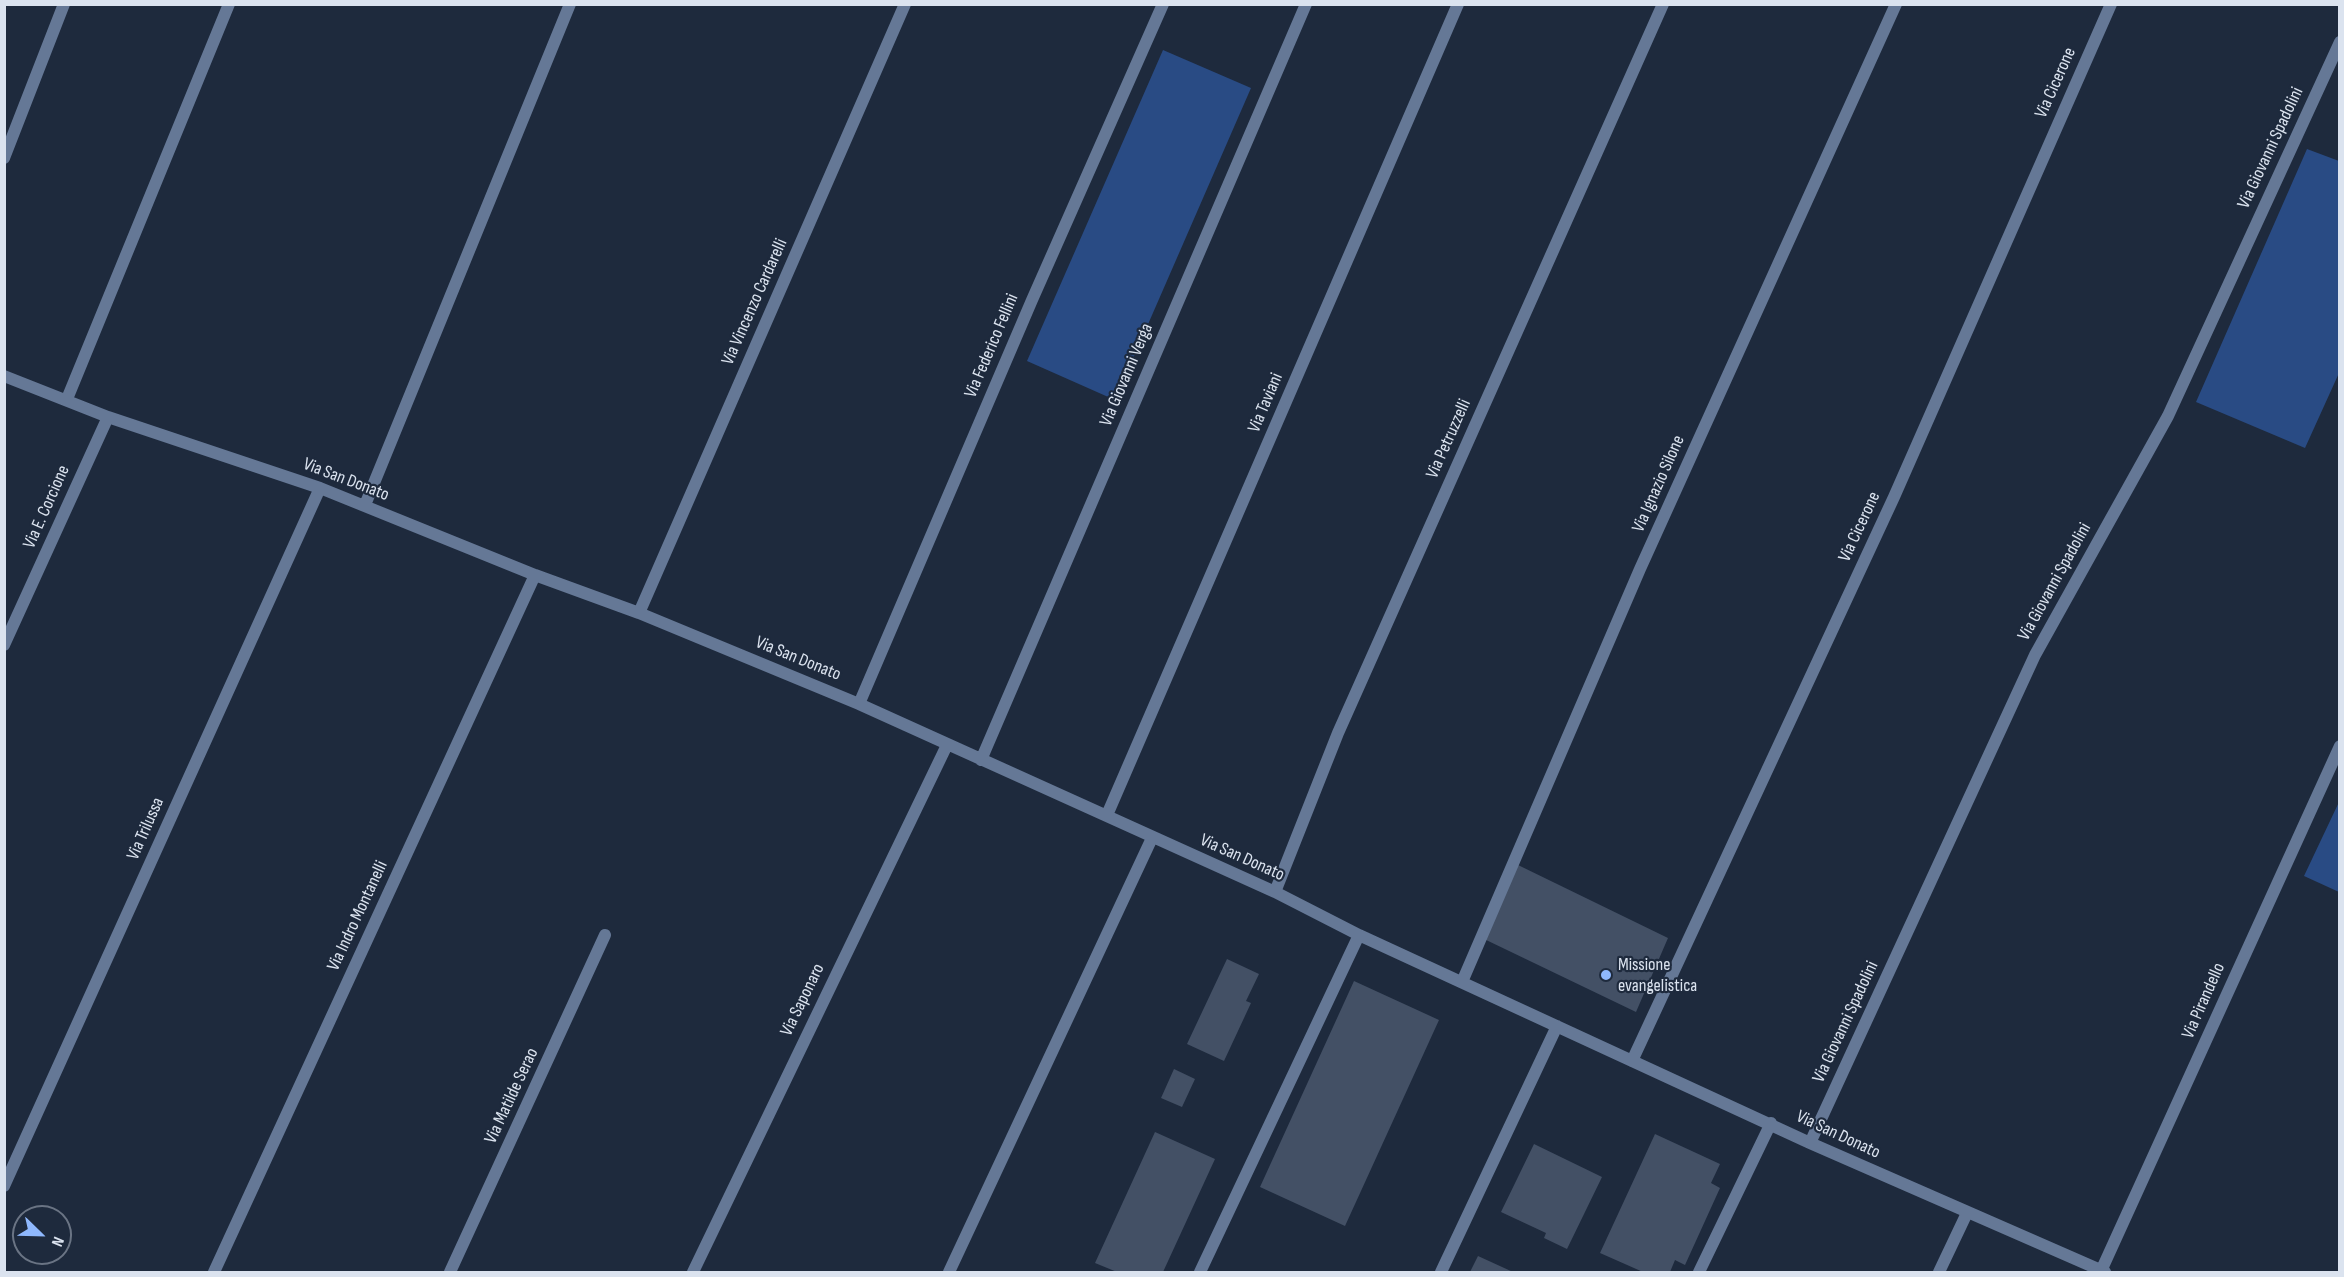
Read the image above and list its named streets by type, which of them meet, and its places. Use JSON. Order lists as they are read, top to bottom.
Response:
{
  "streets": {
    "street": [
      "Via Cicerone",
      "Via Giovanni Spadolini",
      "Via Vincenzo Cardarelli",
      "Via Federico Fellini",
      "Via Giovanni Verga",
      "Via Taviani",
      "Via Petruzzelli",
      "Via San Donato",
      "Via Ignazio Silone",
      "Via E. Corcione",
      "Via Trilussa",
      "Via Indro Montanelli",
      "Via Saponaro",
      "Via Pirandello",
      "Via Matilde Serao"
    ]
  },
  "crossings": [
    ["Via Cicerone", "Via San Donato"],
    ["Via Giovanni Spadolini", "Via San Donato"],
    ["Via Vincenzo Cardarelli", "Via San Donato"],
    ["Via Federico Fellini", "Via San Donato"],
    ["Via Giovanni Verga", "Via San Donato"],
    ["Via Taviani", "Via San Donato"],
    ["Via Petruzzelli", "Via San Donato"],
    ["Via San Donato", "Via Ignazio Silone"],
    ["Via San Donato", "Via E. Corcione"],
    ["Via San Donato", "Via Trilussa"],
    ["Via San Donato", "Via Indro Montanelli"],
    ["Via San Donato", "Via Saponaro"],
    ["Via San Donato", "Via Pirandello"]
  ],
  "places": ["Missione evangelistica"],
  "north": "bottom right"
}
